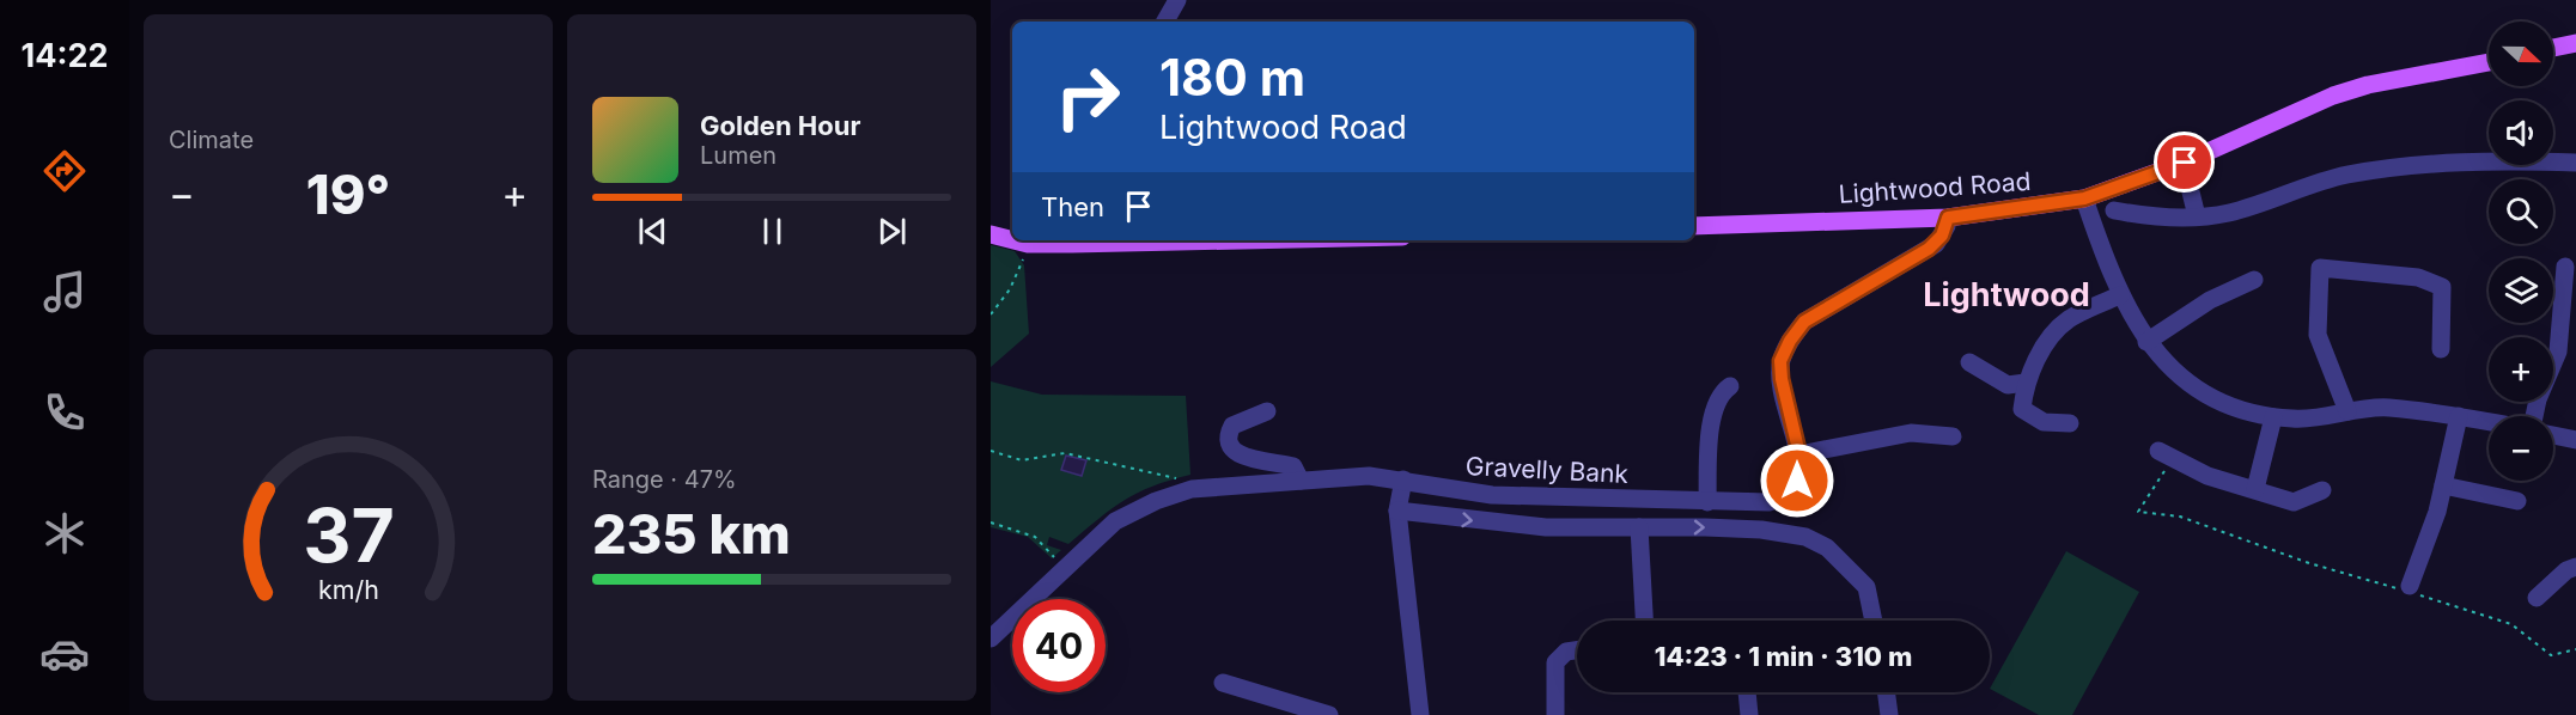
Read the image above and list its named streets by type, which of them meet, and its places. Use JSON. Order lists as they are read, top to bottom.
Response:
{
  "streets": {
    "main road": ["Lightwood Road"],
    "street": ["Gravelly Bank"]
  },
  "crossings": [
    ["Lightwood Road", "Gravelly Bank"]
  ],
  "districts": ["Lightwood"],
  "north": "right",
  "page": {
    "tabs": "14:22",
    "tile": [
      "Climate",
      ["Range · 47%", "235 km"]
    ],
    "map_buttons": ["+", "−"],
    "turn": ["180 m", "Lightwood Road"],
    "song": ["Golden Hour", "Lumen"],
    "heat": ["−", "19°", "+"],
    "then": "Then",
    "limit": "40",
    "trip": "14:23 · 1 min · 310 m",
    "gauge": ["37", "km/h"]
  }
}
